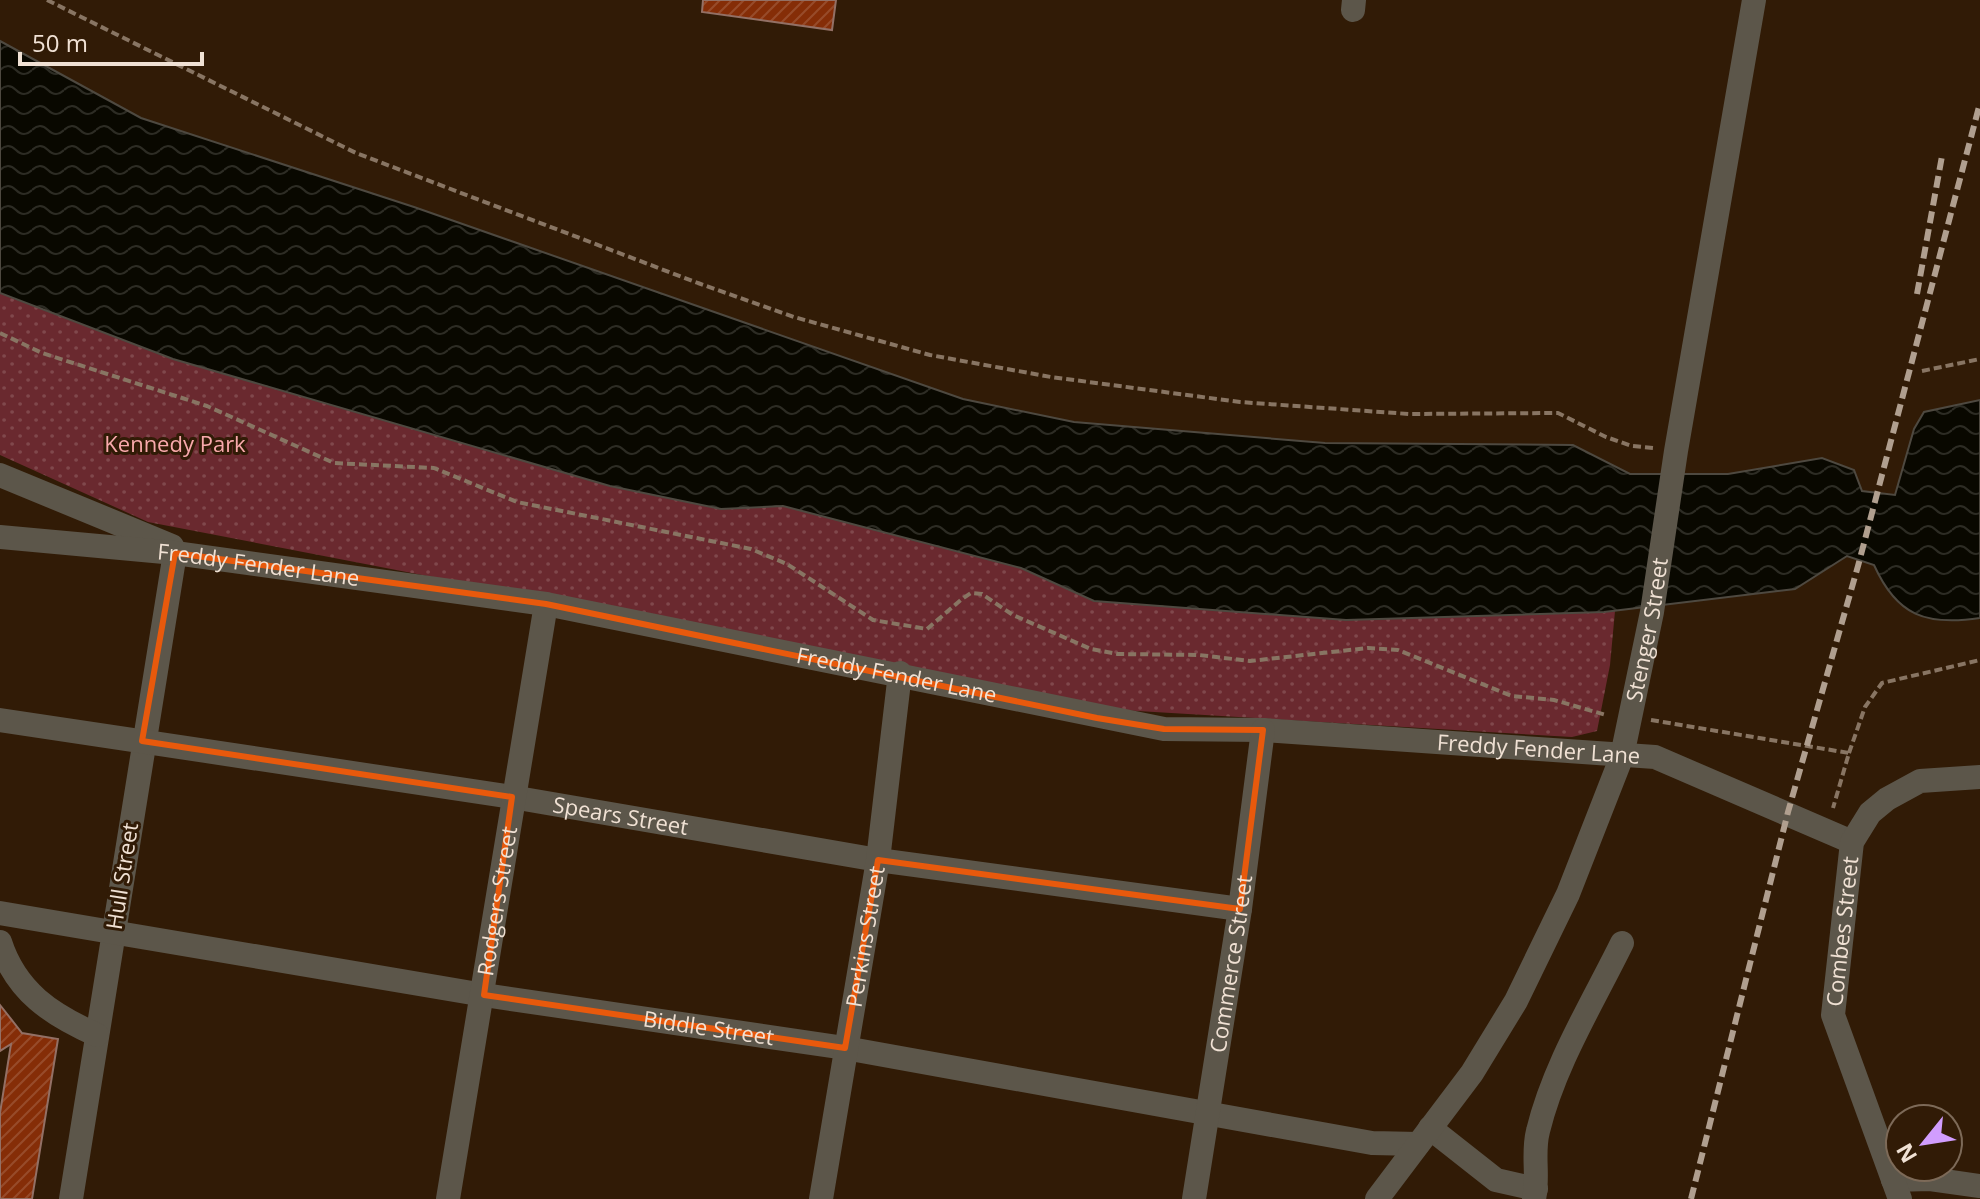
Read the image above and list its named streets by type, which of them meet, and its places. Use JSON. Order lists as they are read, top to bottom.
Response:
{
  "streets": {
    "street": [
      "Freddy Fender Lane",
      "Stenger Street",
      "Spears Street",
      "Hull Street",
      "Rodgers Street",
      "Combes Street",
      "Perkins Street",
      "Commerce Street",
      "Biddle Street"
    ]
  },
  "crossings": [
    ["Freddy Fender Lane", "Stenger Street"],
    ["Freddy Fender Lane", "Hull Street"],
    ["Freddy Fender Lane", "Rodgers Street"],
    ["Freddy Fender Lane", "Combes Street"],
    ["Freddy Fender Lane", "Perkins Street"],
    ["Freddy Fender Lane", "Commerce Street"],
    ["Stenger Street", "Biddle Street"],
    ["Spears Street", "Hull Street"],
    ["Spears Street", "Rodgers Street"],
    ["Spears Street", "Perkins Street"],
    ["Spears Street", "Commerce Street"],
    ["Hull Street", "Biddle Street"],
    ["Rodgers Street", "Biddle Street"],
    ["Perkins Street", "Biddle Street"],
    ["Commerce Street", "Biddle Street"]
  ],
  "parks": ["Kennedy Park"],
  "scale_bar": "50 m",
  "north": "bottom left"
}
